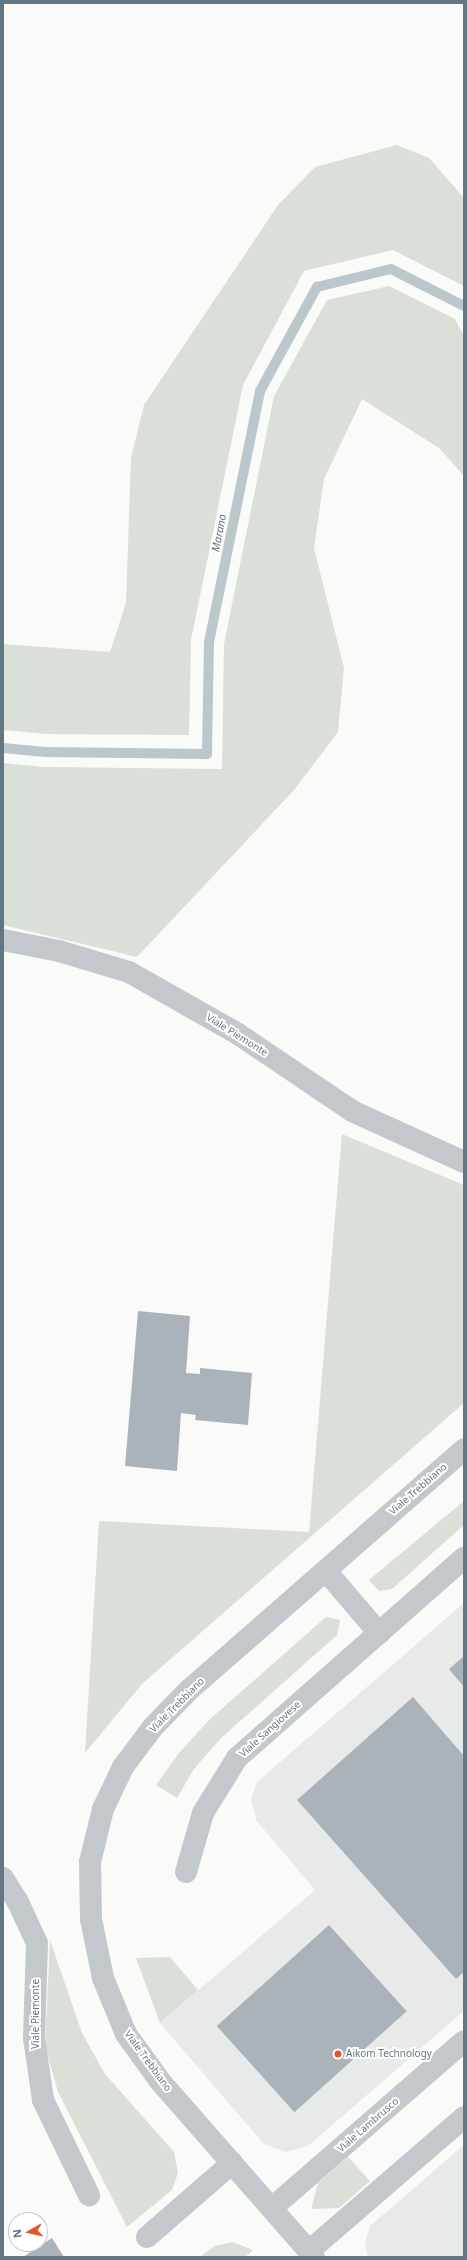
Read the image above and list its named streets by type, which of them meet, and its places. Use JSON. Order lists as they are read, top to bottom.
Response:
{
  "streets": {
    "street": [
      "Viale Piemonte",
      "Viale Trebbiano",
      "Viale Sangiovese",
      "Viale Lambrusco"
    ]
  },
  "crossings": [
    ["Viale Trebbiano", "Viale Lambrusco"]
  ],
  "water": ["Marano"],
  "places": ["Aikom Technology"],
  "north": "left"
}
